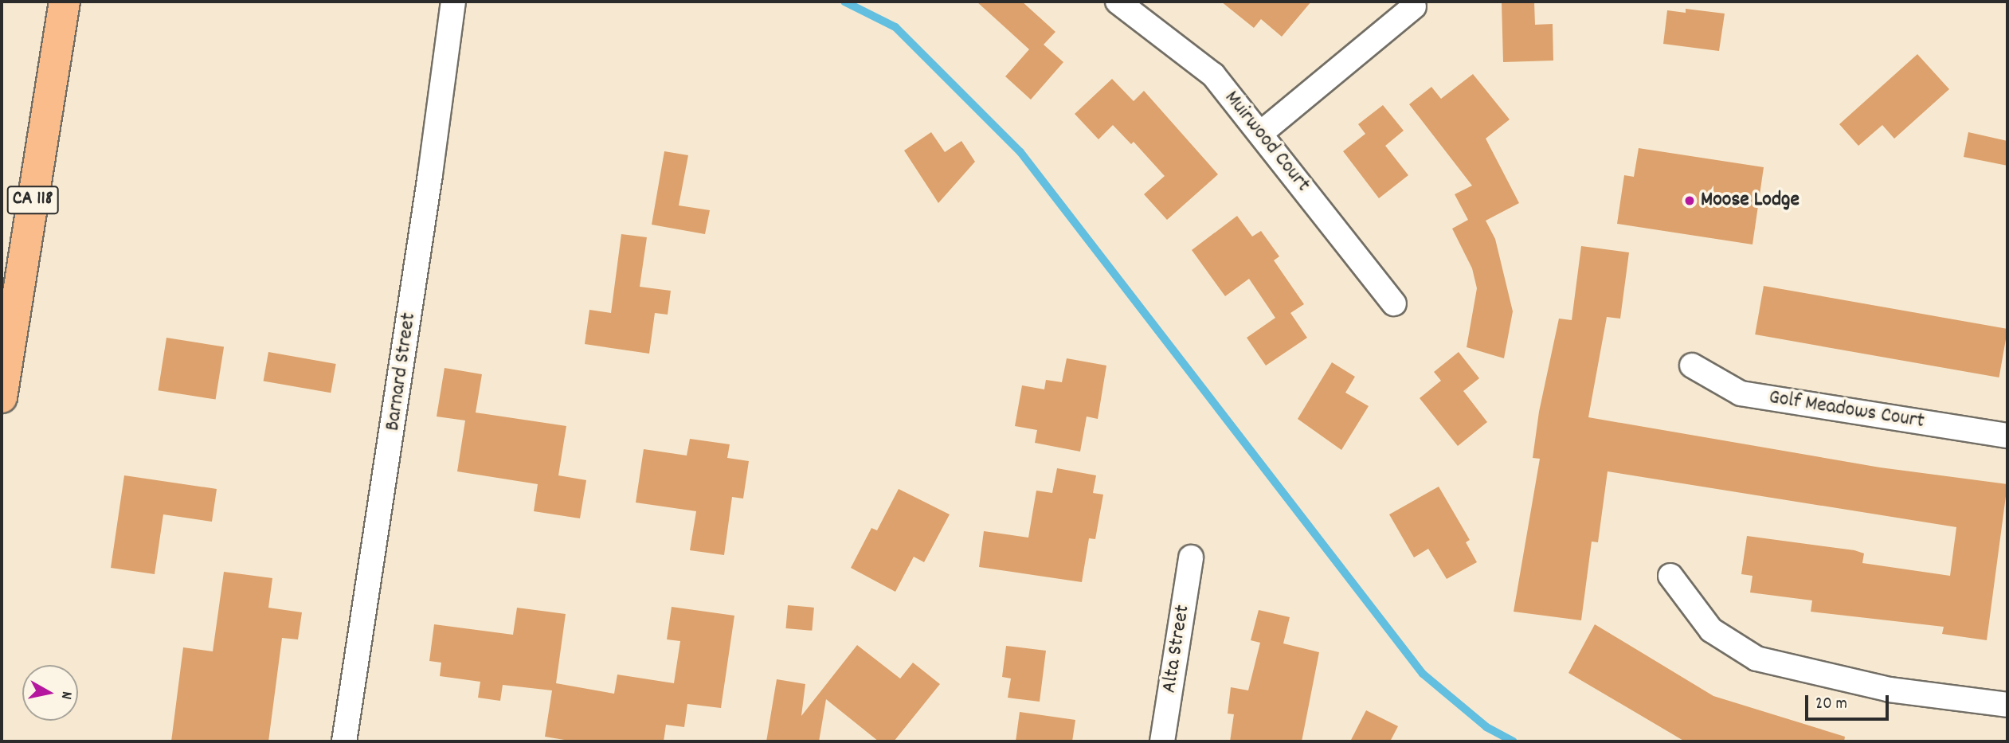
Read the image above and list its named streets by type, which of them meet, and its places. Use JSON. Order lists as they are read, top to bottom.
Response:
{
  "streets": {
    "highway": ["CA 118"],
    "street": [
      "Muirwood Court",
      "Barnard Street",
      "Golf Meadows Court",
      "Alta Street"
    ]
  },
  "places": ["Moose Lodge"],
  "scale_bar": "20 m",
  "north": "right"
}
